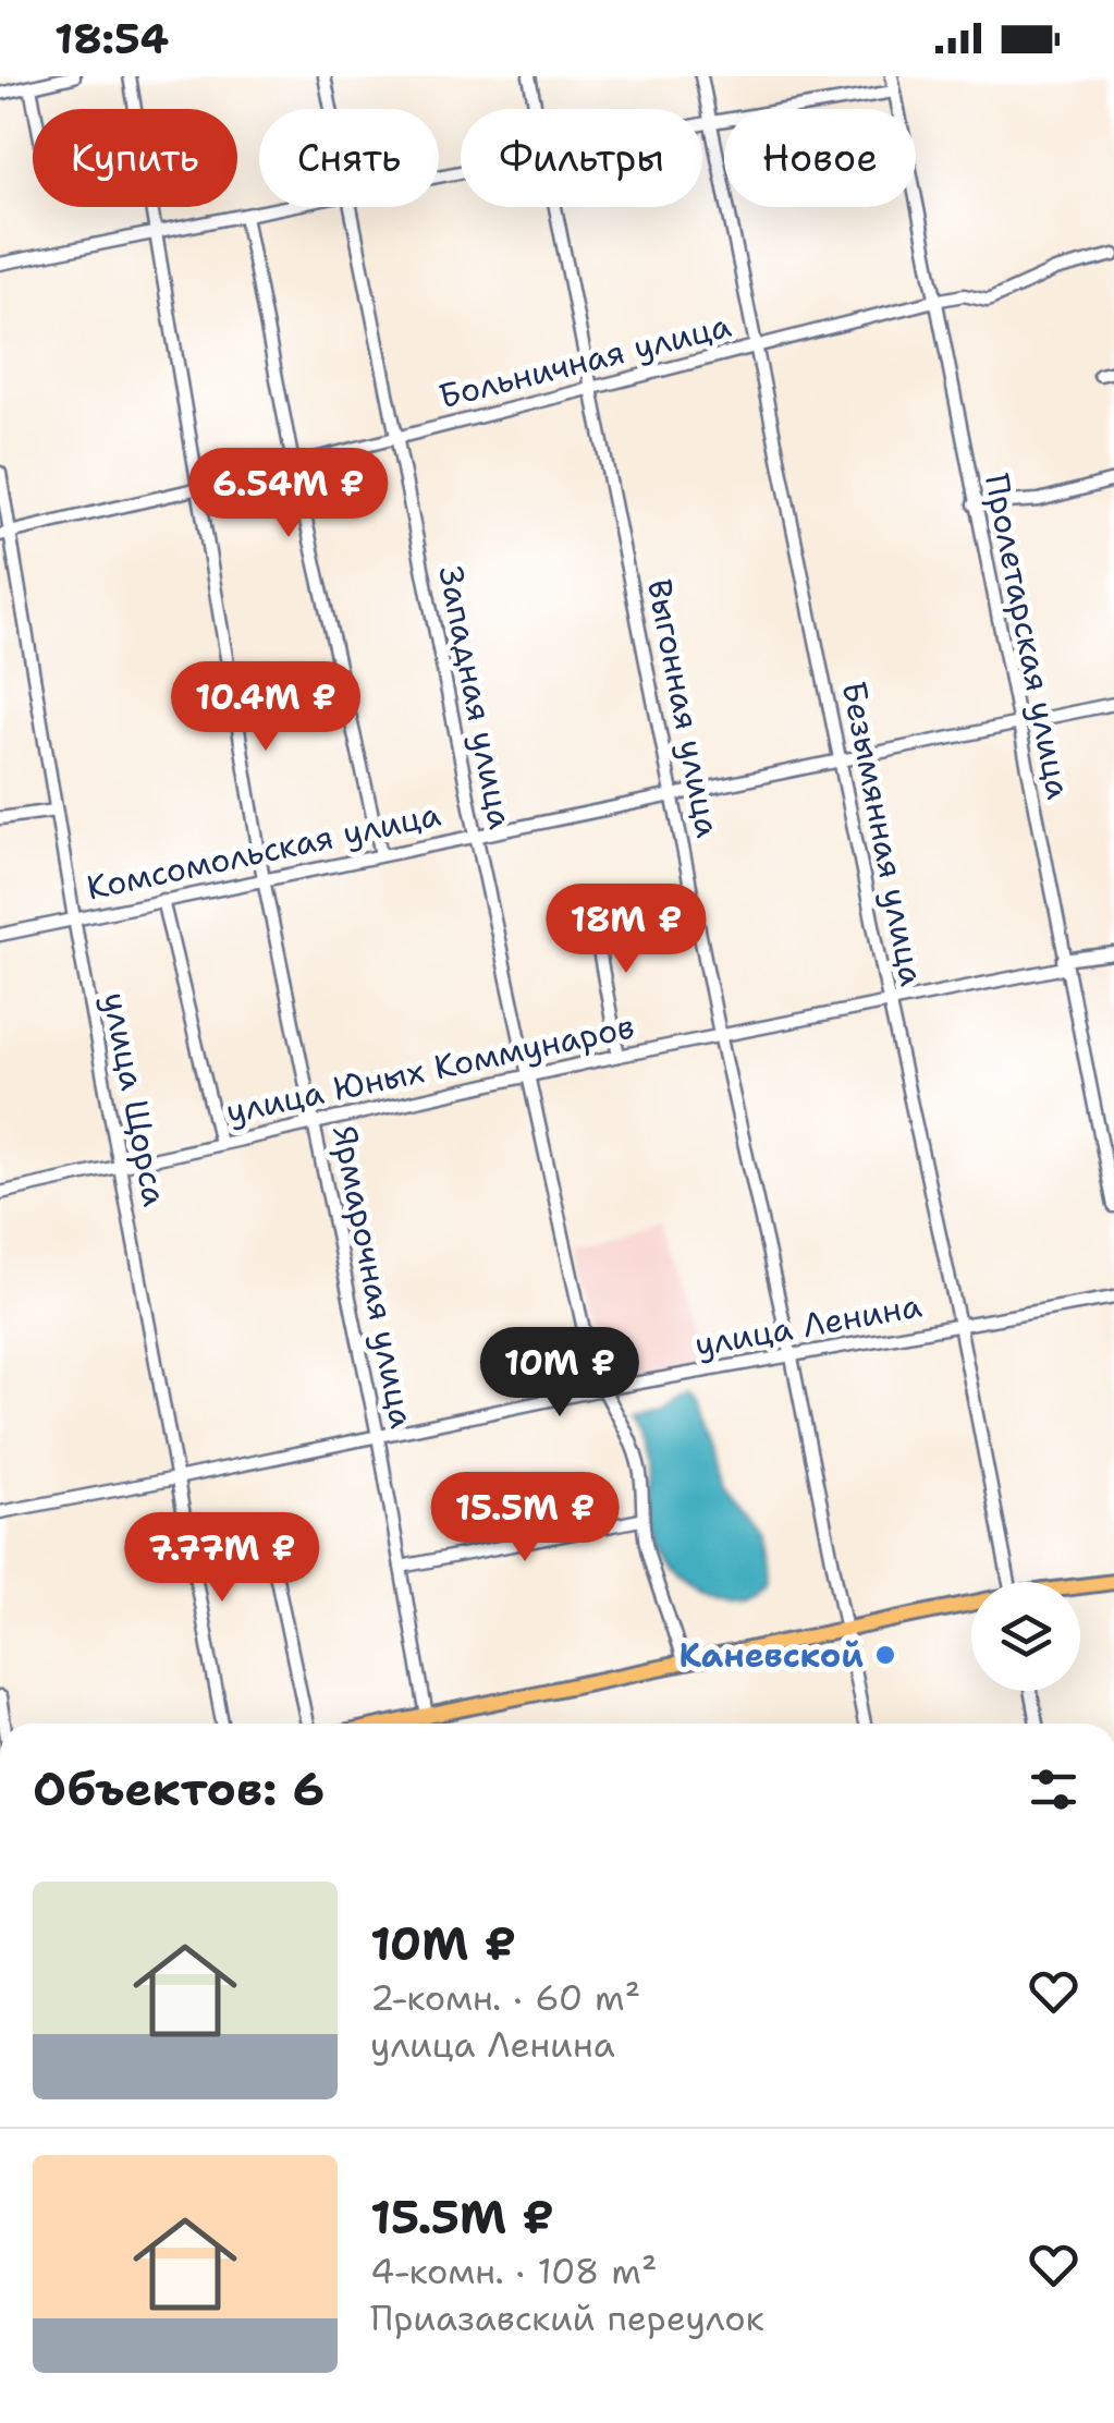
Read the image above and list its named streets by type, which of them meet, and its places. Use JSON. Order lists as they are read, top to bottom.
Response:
{
  "streets": {
    "street": [
      "Больничная улица",
      "Пролетарская улица",
      "Западная улица",
      "Выгонная улица",
      "Безымянная улица",
      "Комсомольская улица",
      "улица Юных Коммунаров",
      "улица Щорса",
      "Ярмарочная улица",
      "улица Ленина"
    ]
  },
  "crossings": [
    ["Больничная улица", "Пролетарская улица"],
    ["Больничная улица", "Западная улица"],
    ["Больничная улица", "Выгонная улица"],
    ["Больничная улица", "Безымянная улица"],
    ["Больничная улица", "улица Щорса"],
    ["Больничная улица", "Ярмарочная улица"],
    ["Пролетарская улица", "Комсомольская улица"],
    ["Пролетарская улица", "улица Юных Коммунаров"],
    ["Западная улица", "Комсомольская улица"],
    ["Западная улица", "улица Юных Коммунаров"],
    ["Западная улица", "улица Ленина"],
    ["Выгонная улица", "Комсомольская улица"],
    ["Выгонная улица", "улица Юных Коммунаров"],
    ["Выгонная улица", "улица Ленина"],
    ["Безымянная улица", "Комсомольская улица"],
    ["Безымянная улица", "улица Юных Коммунаров"],
    ["Безымянная улица", "улица Ленина"],
    ["Комсомольская улица", "улица Щорса"],
    ["Комсомольская улица", "Ярмарочная улица"],
    ["улица Юных Коммунаров", "улица Щорса"],
    ["улица Юных Коммунаров", "Ярмарочная улица"],
    ["улица Щорса", "улица Ленина"],
    ["Ярмарочная улица", "улица Ленина"]
  ],
  "places": ["Каневской"],
  "page": {
    "status": "18:54",
    "chip": [
      "Купить",
      "Снять",
      "Фильтры",
      "Новое"
    ],
    "price": [
      "6.54M ₽",
      "10.4M ₽",
      "18M ₽",
      "10M ₽",
      "15.5M ₽",
      "7.77M ₽"
    ],
    "heading": "Объектов: 6",
    "list": [
      {
        "name": "10M ₽",
        "note": "2-комн. · 60 m² · улица Ленина"
      },
      {
        "name": "15.5M ₽",
        "note": "4-комн. · 108 m² · Приазавский переулок"
      }
    ]
  }
}
